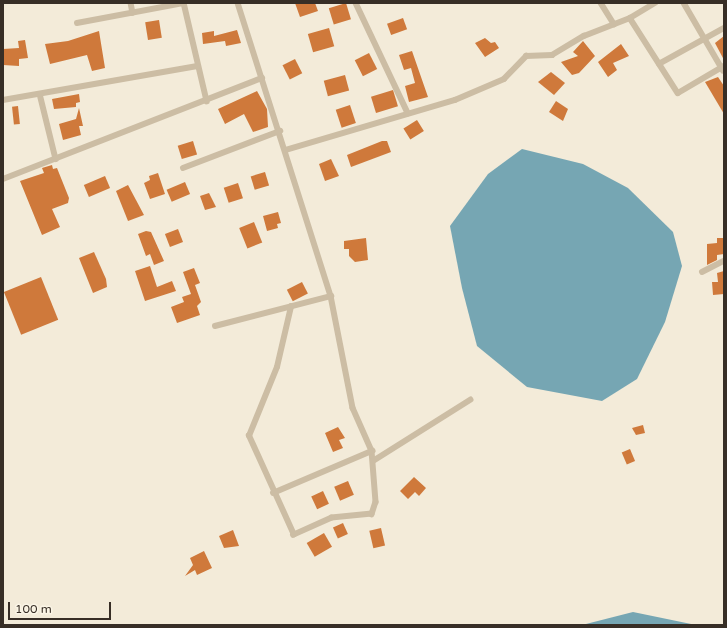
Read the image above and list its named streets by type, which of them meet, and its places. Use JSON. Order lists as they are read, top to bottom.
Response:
{
  "scale_bar": "100 m"
}
